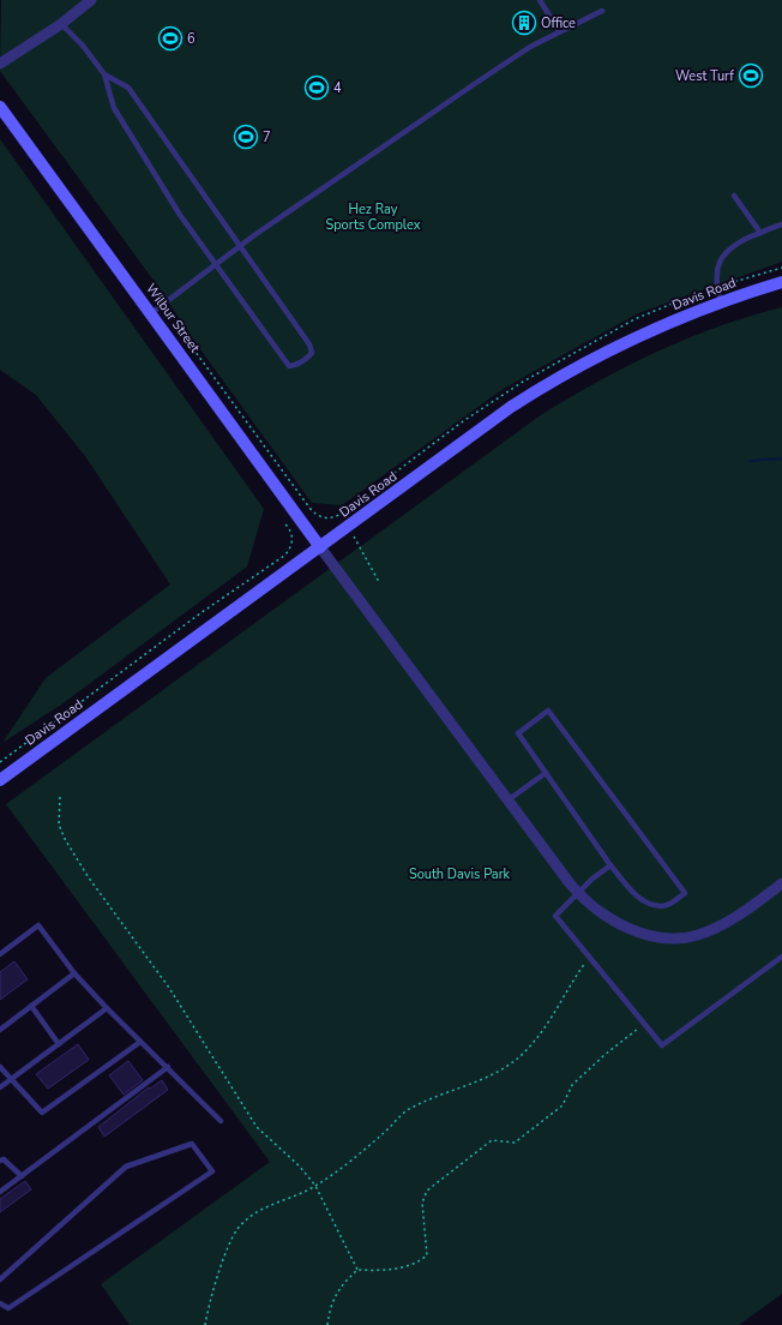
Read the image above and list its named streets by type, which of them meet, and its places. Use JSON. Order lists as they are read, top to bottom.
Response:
{
  "streets": {
    "street": ["Davis Road", "Wilbur Street"]
  },
  "crossings": [
    ["Davis Road", "Wilbur Street"]
  ],
  "parks": ["Hez Ray Sports Complex", "South Davis Park"],
  "places": {
    "building": ["Office"],
    "sports": [
      "6",
      "West Turf",
      "4",
      "7"
    ]
  }
}
